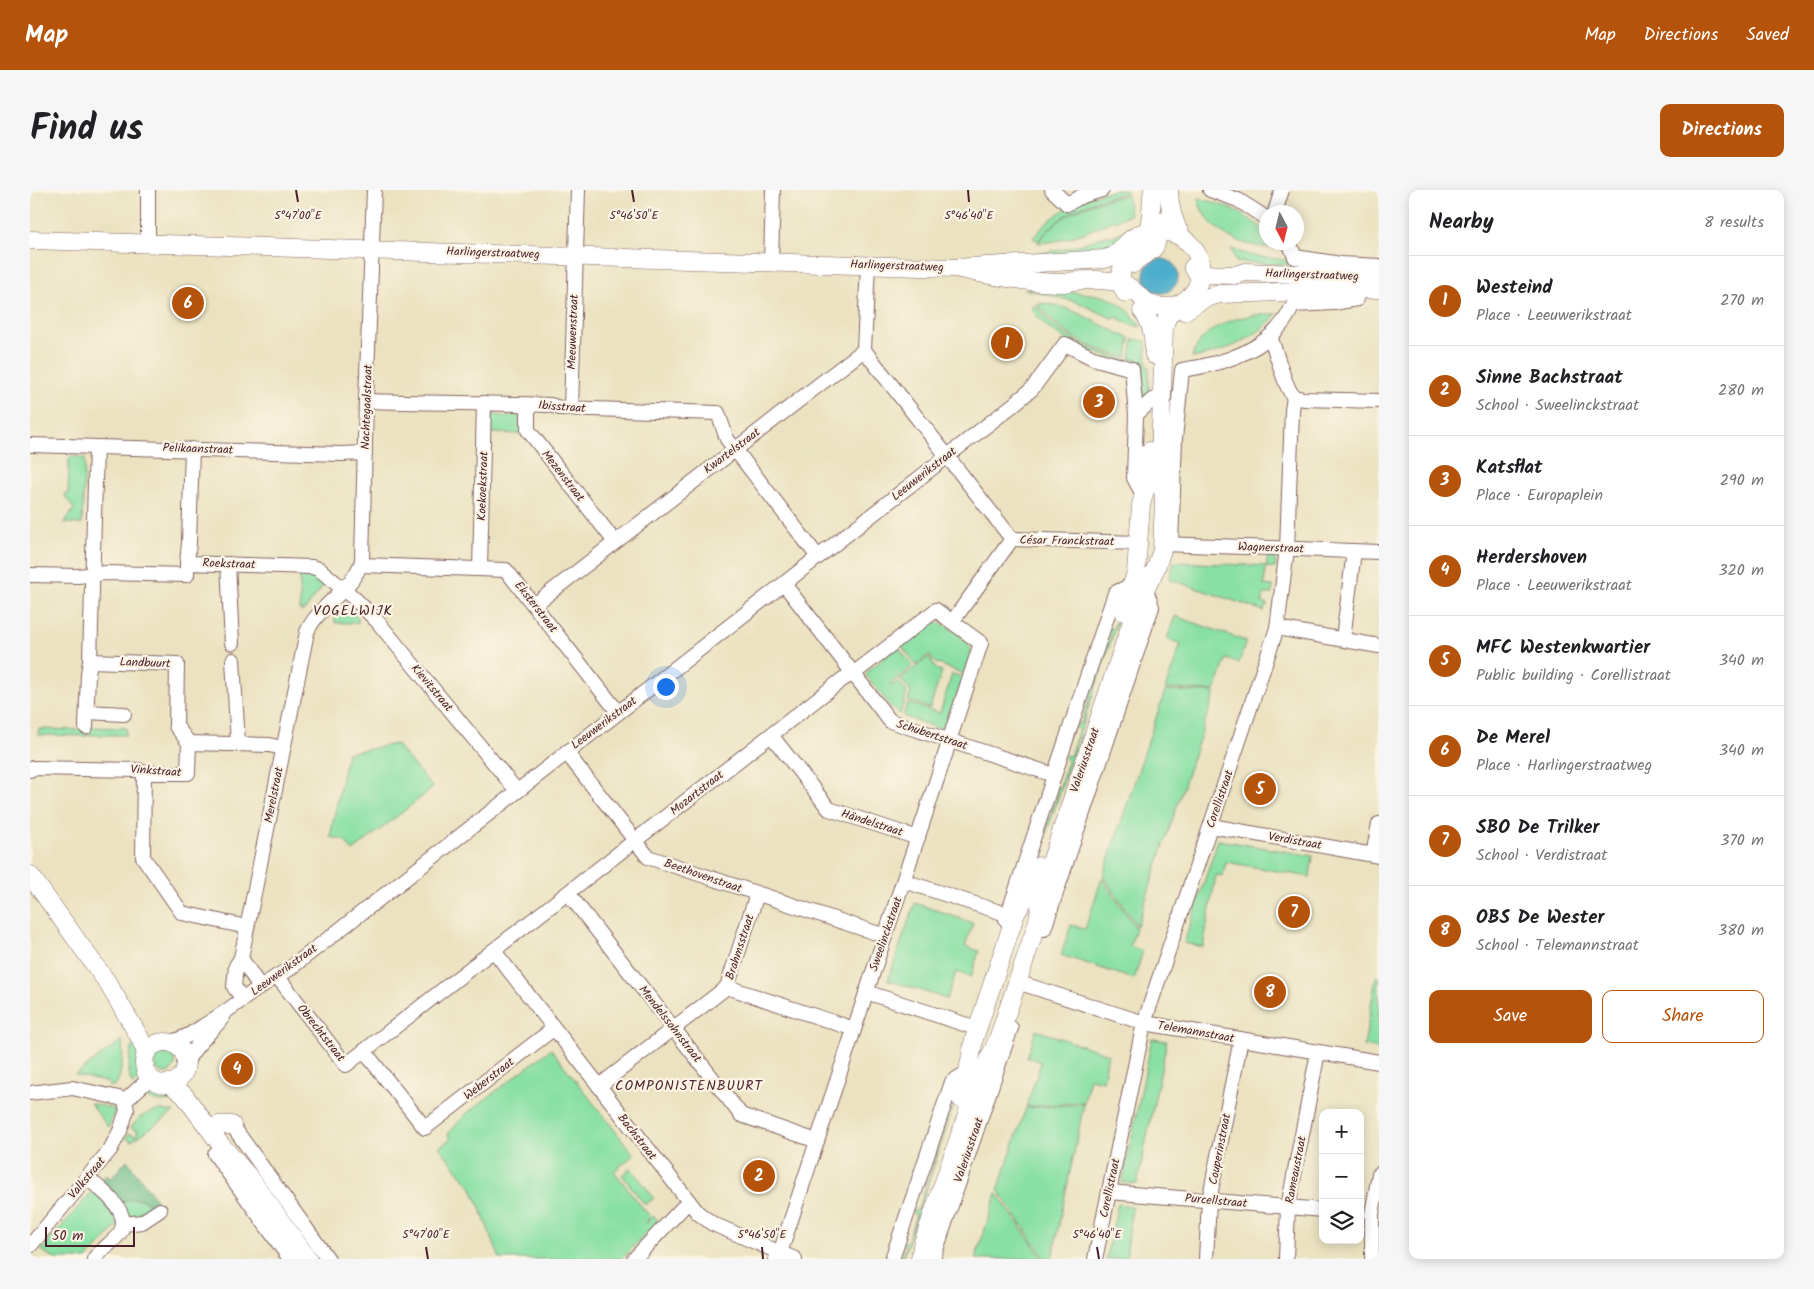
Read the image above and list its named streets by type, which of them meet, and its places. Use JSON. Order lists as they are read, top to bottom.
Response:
{
  "streets": {
    "main road": ["Harlingerstraatweg", "Valeriusstraat"],
    "street": [
      "Meeuwenstraat",
      "Nachtegaalstraat",
      "Ibisstraat",
      "Pelikaanstraat",
      "Kwartelstraat",
      "Leeuwerikstraat",
      "Mezenstraat",
      "Koekoekstraat",
      "César Franckstraat",
      "Wagnerstraat",
      "Roekstraat",
      "Eksterstraat",
      "Landbuurt",
      "Kievitstraat",
      "Schubertstraat",
      "Vinkstraat",
      "Mozartstraat",
      "Merelstraat",
      "Corellistraat",
      "Händelstraat",
      "Verdistraat",
      "Beethovenstraat",
      "Sweelinckstraat",
      "Brahmsstraat",
      "Mendelssohnstraat",
      "Telemannstraat",
      "Obrechtstraat",
      "Weberstraat",
      "Bachstraat",
      "Couperinstraat",
      "Rameaustraat",
      "Valkstraat",
      "Purcellstraat"
    ]
  },
  "crossings": [
    ["Harlingerstraatweg", "Meeuwenstraat"],
    ["Harlingerstraatweg", "Nachtegaalstraat"],
    ["Harlingerstraatweg", "Valeriusstraat"],
    ["Meeuwenstraat", "Ibisstraat"],
    ["Nachtegaalstraat", "Ibisstraat"],
    ["Nachtegaalstraat", "Pelikaanstraat"],
    ["Nachtegaalstraat", "Eksterstraat"],
    ["Ibisstraat", "Kwartelstraat"],
    ["Ibisstraat", "Mezenstraat"],
    ["Ibisstraat", "Koekoekstraat"],
    ["Kwartelstraat", "Mezenstraat"],
    ["Kwartelstraat", "César Franckstraat"],
    ["Kwartelstraat", "Eksterstraat"],
    ["Leeuwerikstraat", "César Franckstraat"],
    ["Leeuwerikstraat", "Eksterstraat"],
    ["Leeuwerikstraat", "Kievitstraat"],
    ["Leeuwerikstraat", "Schubertstraat"],
    ["Leeuwerikstraat", "Valeriusstraat"],
    ["Leeuwerikstraat", "Merelstraat"],
    ["Leeuwerikstraat", "Beethovenstraat"],
    ["Leeuwerikstraat", "Obrechtstraat"],
    ["Koekoekstraat", "Eksterstraat"],
    ["César Franckstraat", "Valeriusstraat"],
    ["Wagnerstraat", "Valeriusstraat"],
    ["Wagnerstraat", "Corellistraat"],
    ["Roekstraat", "Kievitstraat"],
    ["Roekstraat", "Merelstraat"],
    ["Landbuurt", "Vinkstraat"],
    ["Kievitstraat", "Merelstraat"],
    ["Schubertstraat", "Valeriusstraat"],
    ["Schubertstraat", "Mozartstraat"],
    ["Schubertstraat", "Sweelinckstraat"],
    ["Valeriusstraat", "Telemannstraat"],
    ["Mozartstraat", "Händelstraat"],
    ["Mozartstraat", "Beethovenstraat"],
    ["Mozartstraat", "Sweelinckstraat"],
    ["Mozartstraat", "Mendelssohnstraat"],
    ["Mozartstraat", "Obrechtstraat"],
    ["Mozartstraat", "Bachstraat"],
    ["Corellistraat", "Verdistraat"],
    ["Corellistraat", "Telemannstraat"],
    ["Corellistraat", "Purcellstraat"],
    ["Händelstraat", "Sweelinckstraat"],
    ["Beethovenstraat", "Sweelinckstraat"],
    ["Beethovenstraat", "Brahmsstraat"],
    ["Sweelinckstraat", "Mendelssohnstraat"],
    ["Sweelinckstraat", "Bachstraat"],
    ["Brahmsstraat", "Mendelssohnstraat"],
    ["Brahmsstraat", "Bachstraat"],
    ["Telemannstraat", "Couperinstraat"],
    ["Telemannstraat", "Rameaustraat"],
    ["Obrechtstraat", "Weberstraat"],
    ["Weberstraat", "Bachstraat"],
    ["Couperinstraat", "Purcellstraat"],
    ["Rameaustraat", "Purcellstraat"]
  ],
  "districts": ["VOGELWIJK", "COMPONISTENBUURT"],
  "scale_bar": "50 m",
  "north": "bottom",
  "page": {
    "header": "Map",
    "nav": ["Map", "Directions", "Saved"],
    "title": "Find us",
    "buttons": [
      "Directions",
      ["Save", "Share"]
    ],
    "heading": ["Nearby", "8 results"],
    "list": [
      {
        "mark": "1",
        "name": "Westeind",
        "note": "Place · Leeuwerikstraat",
        "value": "270 m"
      },
      {
        "mark": "2",
        "name": "Sinne Bachstraat",
        "note": "School · Sweelinckstraat",
        "value": "280 m"
      },
      {
        "mark": "3",
        "name": "Katsflat",
        "note": "Place · Europaplein",
        "value": "290 m"
      },
      {
        "mark": "4",
        "name": "Herdershoven",
        "note": "Place · Leeuwerikstraat",
        "value": "320 m"
      },
      {
        "mark": "5",
        "name": "MFC Westenkwartier",
        "note": "Public building · Corellistraat",
        "value": "340 m"
      },
      {
        "mark": "6",
        "name": "De Merel",
        "note": "Place · Harlingerstraatweg",
        "value": "340 m"
      },
      {
        "mark": "7",
        "name": "SBO De Trilker",
        "note": "School · Verdistraat",
        "value": "370 m"
      },
      {
        "mark": "8",
        "name": "OBS De Wester",
        "note": "School · Telemannstraat",
        "value": "380 m"
      }
    ],
    "pins": [
      "6",
      "1",
      "3",
      "5",
      "7",
      "8",
      "4",
      "2"
    ],
    "map_buttons": ["+", "−"],
    "scale": "50 m"
  },
  "coordinates": ["5°47'00\"E", "5°46'50\"E", "5°46'40\"E"]
}
